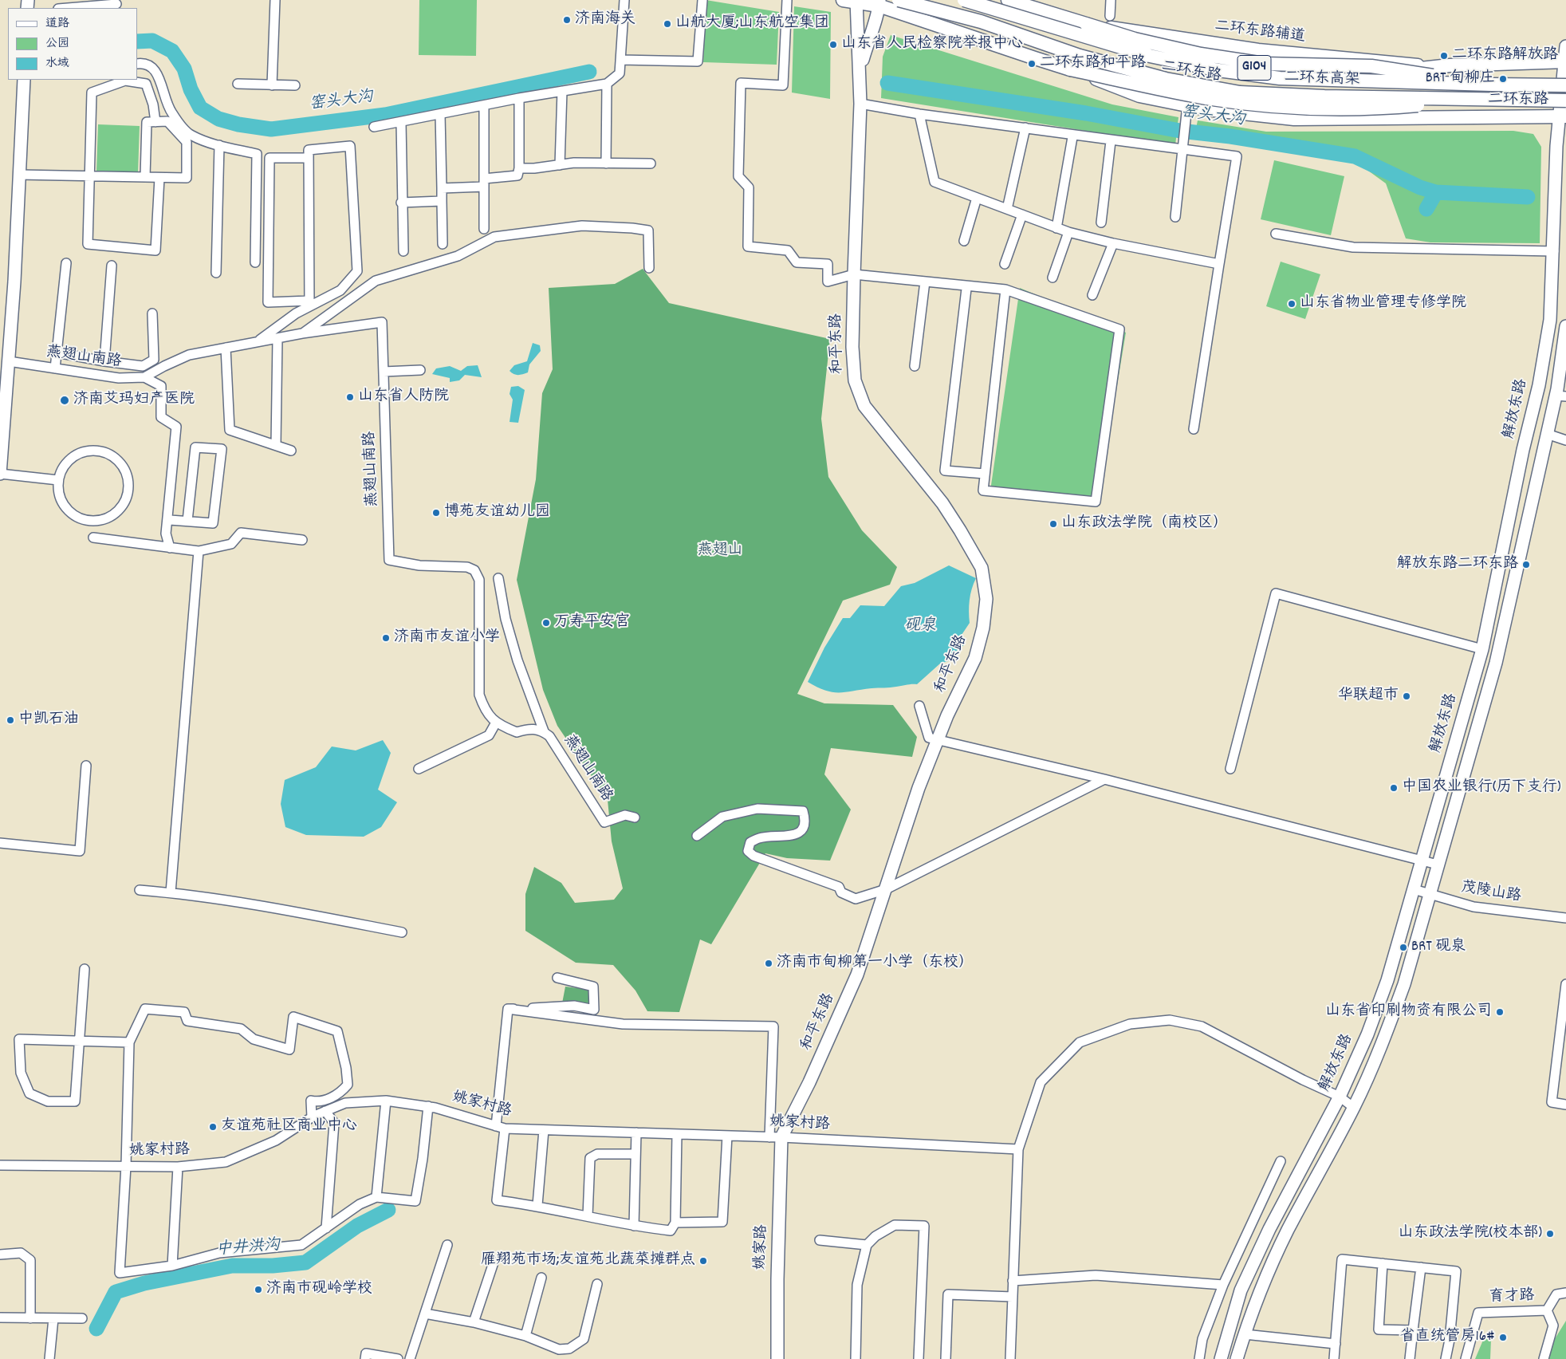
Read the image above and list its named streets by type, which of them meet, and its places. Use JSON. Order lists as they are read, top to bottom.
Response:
{
  "streets": {
    "highway": [
      "二环东路辅道",
      "G104",
      "二环东路",
      "二环东高架"
    ],
    "main road": ["和平东路", "解放东路", "姚家路"],
    "street": [
      "燕翅山南路",
      "茂陵山路",
      "姚家村路",
      "育才路"
    ]
  },
  "crossings": [
    ["二环东路辅道", "二环东路"],
    ["二环东路", "和平东路"],
    ["二环东路", "解放东路"],
    ["和平东路", "姚家村路"],
    ["和平东路", "姚家路"],
    ["解放东路", "茂陵山路"],
    ["姚家村路", "姚家路"]
  ],
  "water": ["窑头大沟", "砚泉", "中井洪沟"],
  "parks": ["燕翅山"],
  "places": [
    "济南海关",
    "山航大厦;山东航空集团",
    "山东省人民检察院举报中心",
    "二环东路解放路",
    "二环东路和平路",
    "BRT 甸柳庄",
    "山东省物业管理专修学院",
    "山东省人防院",
    "济南艾玛妇产医院",
    "博苑友谊幼儿园",
    "山东政法学院（南校区）",
    "解放东路二环东路",
    "万寿平安宫",
    "济南市友谊小学",
    "华联超市",
    "中凯石油",
    "中国农业银行(历下支行)",
    "BRT 砚泉",
    "济南市甸柳第一小学（东校）",
    "山东省印刷物资有限公司",
    "友谊苑社区商业中心",
    "山东政法学院(校本部)",
    "雁翔苑市场;友谊苑北蔬菜摊群点",
    "济南市砚岭学校",
    "省直统管房16#"
  ],
  "legend": ["道路", "公园", "水域"]
}
